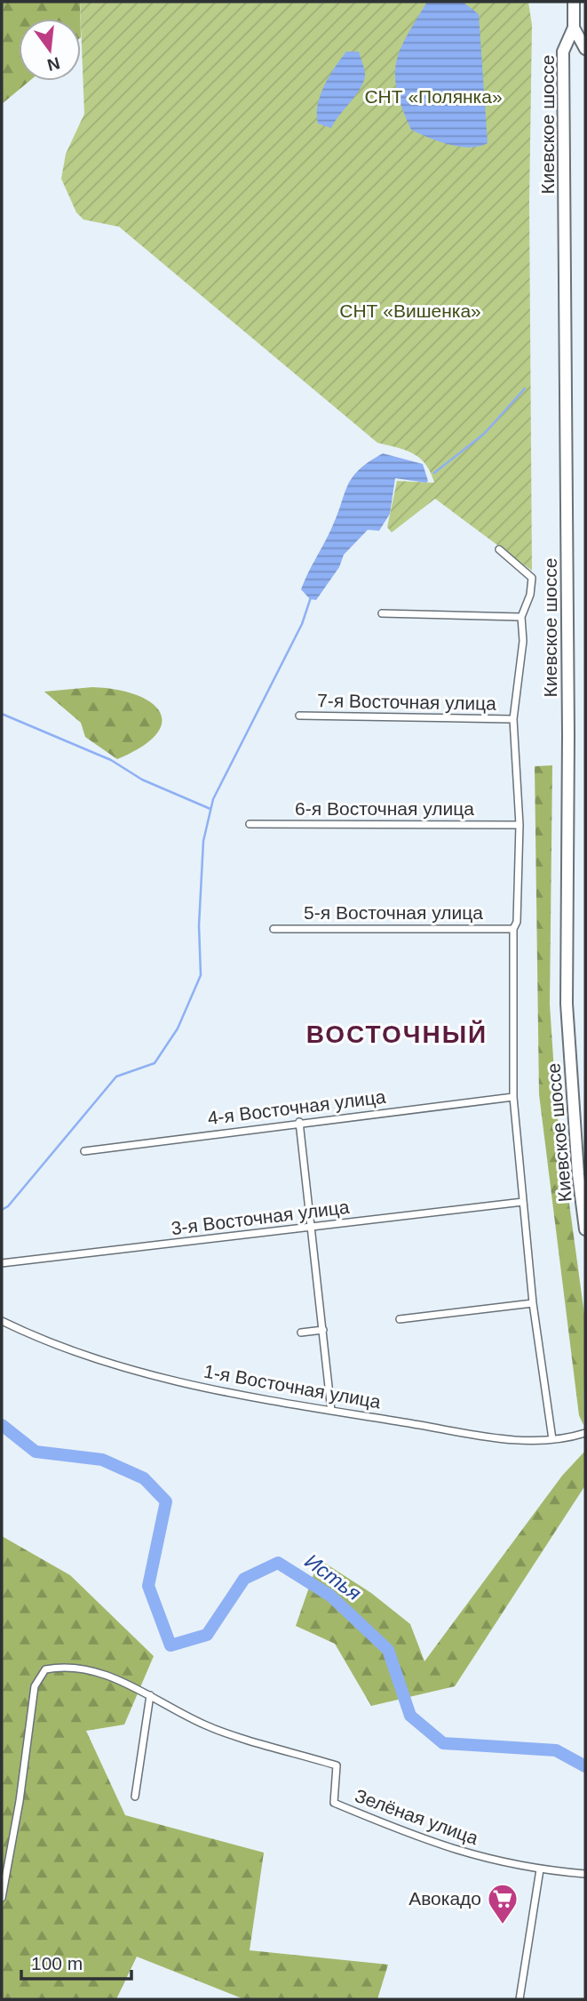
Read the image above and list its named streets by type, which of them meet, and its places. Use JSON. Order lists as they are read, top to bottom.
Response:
{
  "streets": {
    "highway": ["Киевское шоссе"],
    "street": [
      "7-я Восточная улица",
      "6-я Восточная улица",
      "5-я Восточная улица",
      "4-я Восточная улица",
      "3-я Восточная улица",
      "1-я Восточная улица",
      "Зелёная улица"
    ]
  },
  "districts": ["ВОСТОЧНЫЙ"],
  "water": ["Истья"],
  "parks": ["СНТ «Полянка»", "СНТ «Вишенка»"],
  "places": {
    "supermarket": ["Авокадо"]
  },
  "scale_bar": "100 m",
  "north": "bottom"
}
